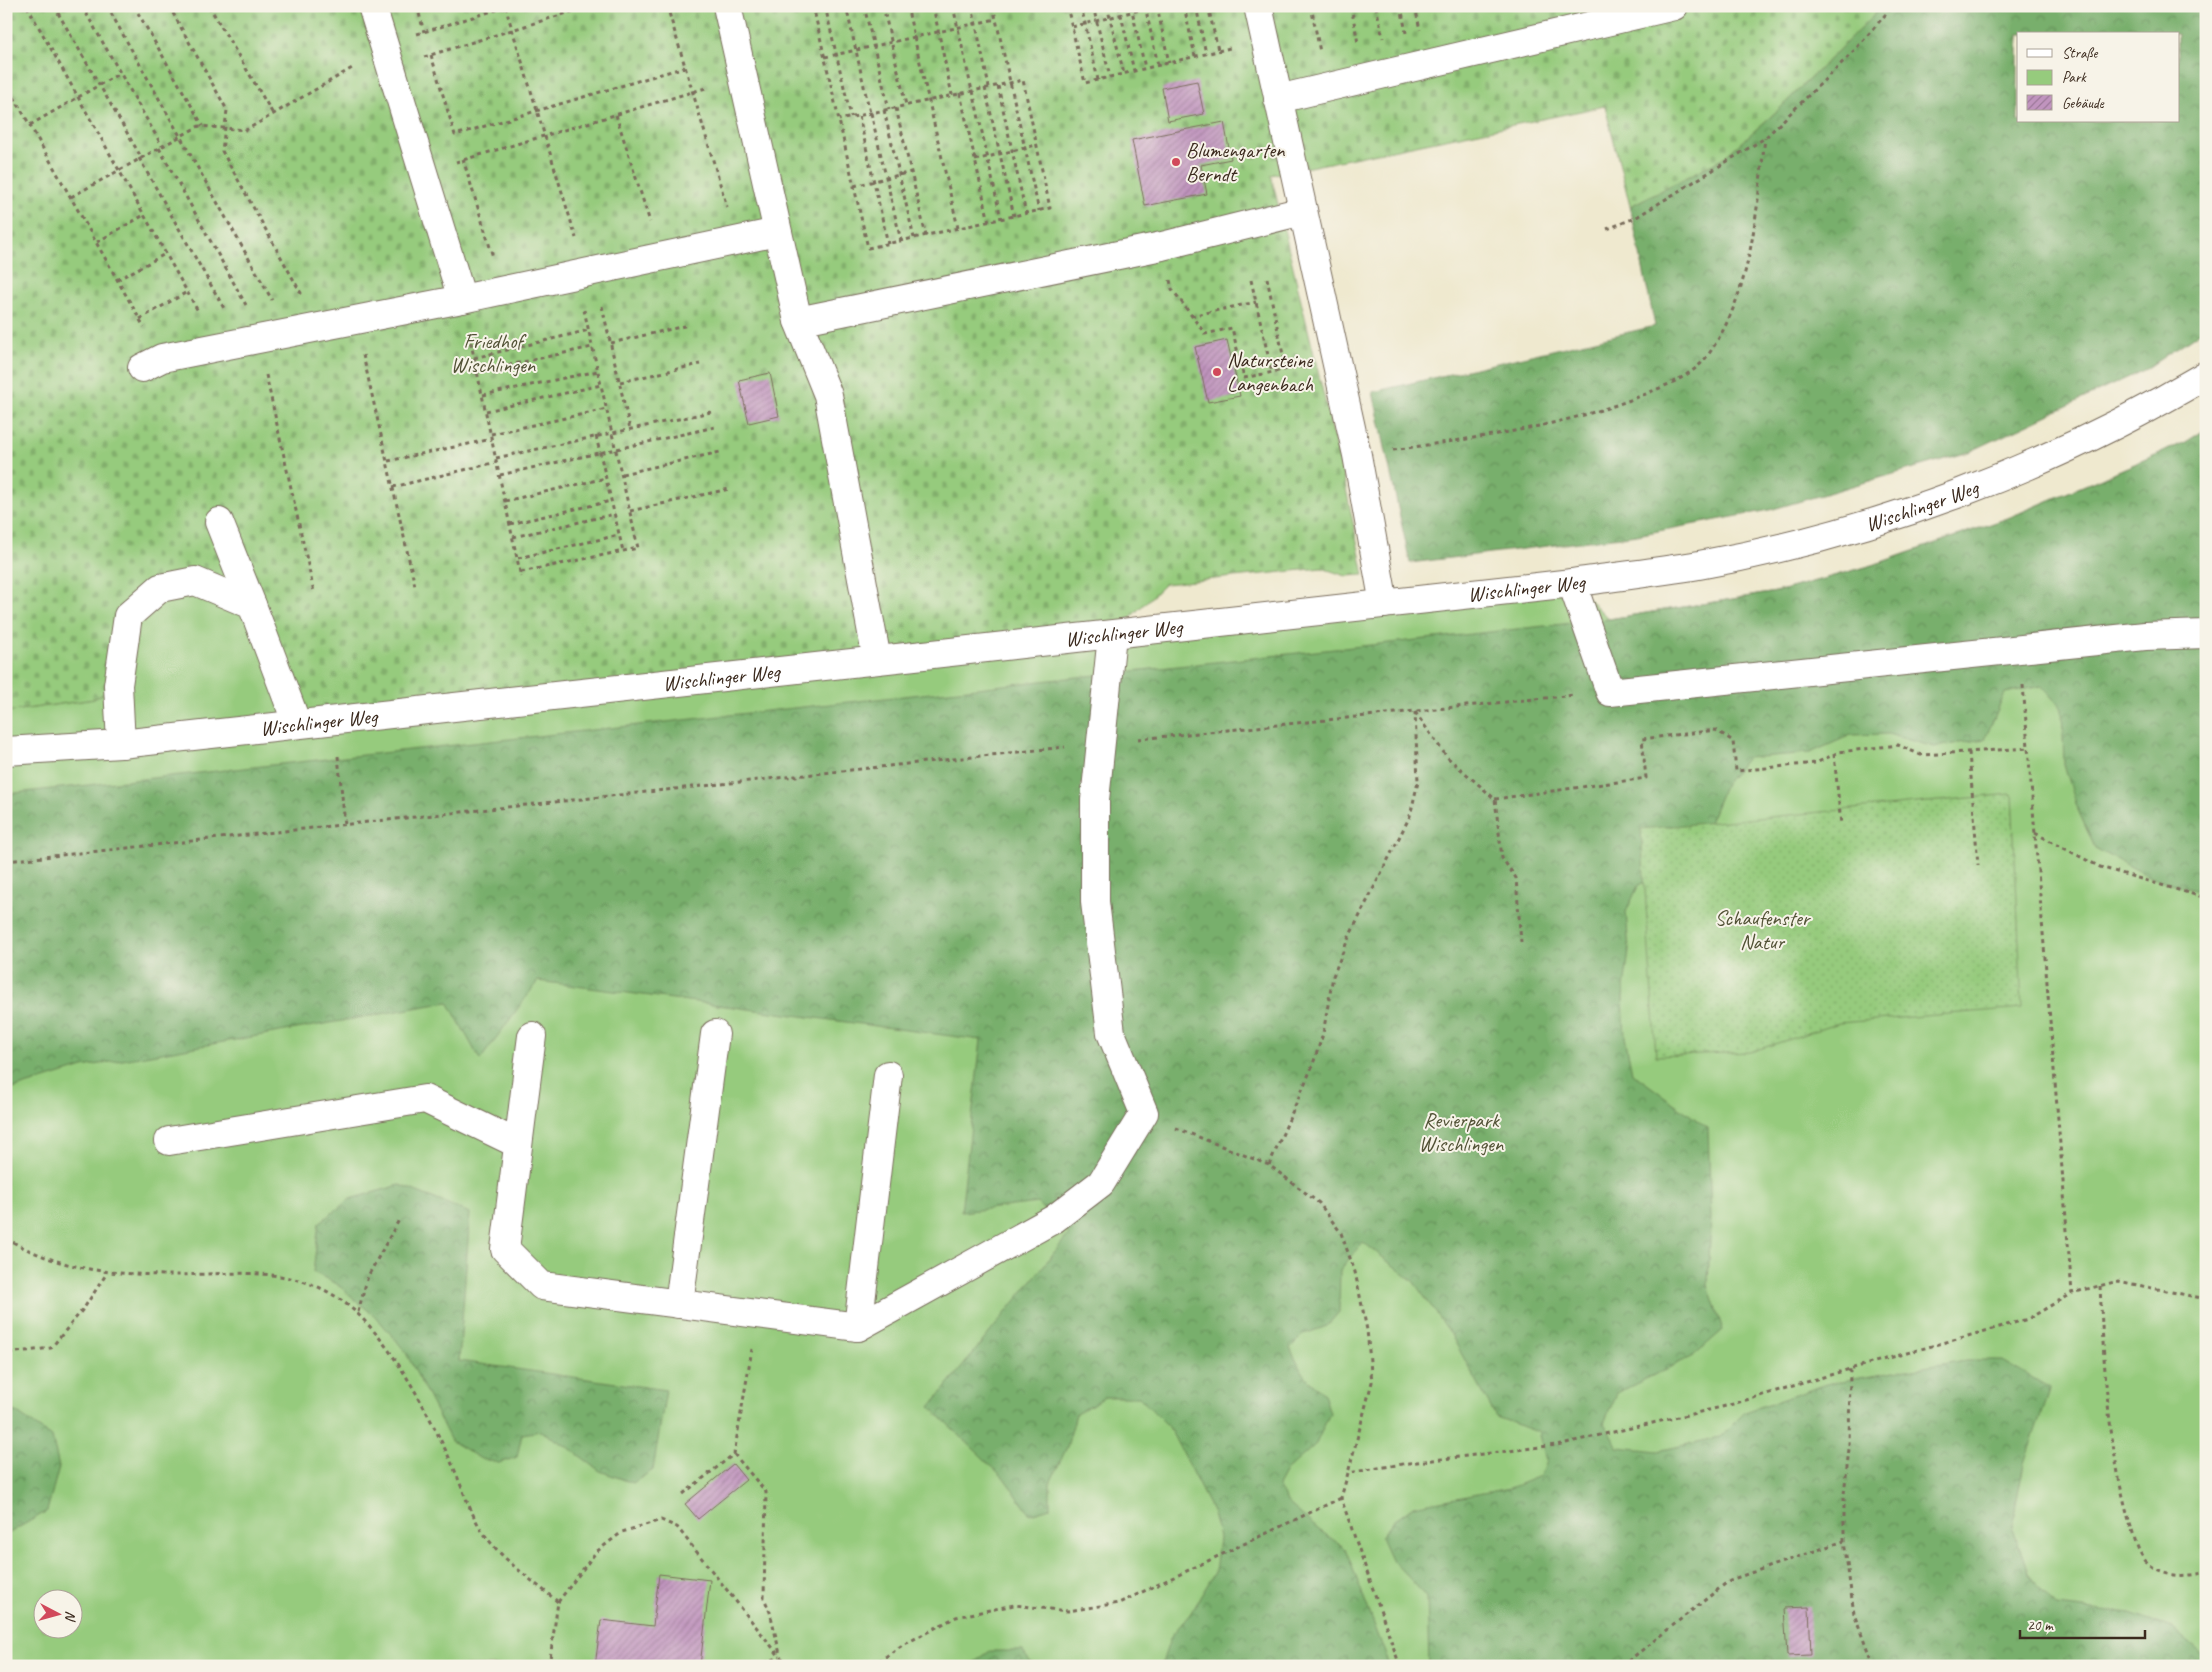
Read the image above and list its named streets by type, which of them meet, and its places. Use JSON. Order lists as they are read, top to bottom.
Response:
{
  "streets": {
    "street": ["Wischlinger Weg"]
  },
  "parks": ["Friedhof Wischlingen", "Schaufenster Natur", "Revierpark Wischlingen"],
  "places": ["Blumengarten Berndt", "Natursteine Langenbach"],
  "legend": ["Straße", "Park", "Gebäude"],
  "scale_bar": "20 m",
  "north": "right"
}
